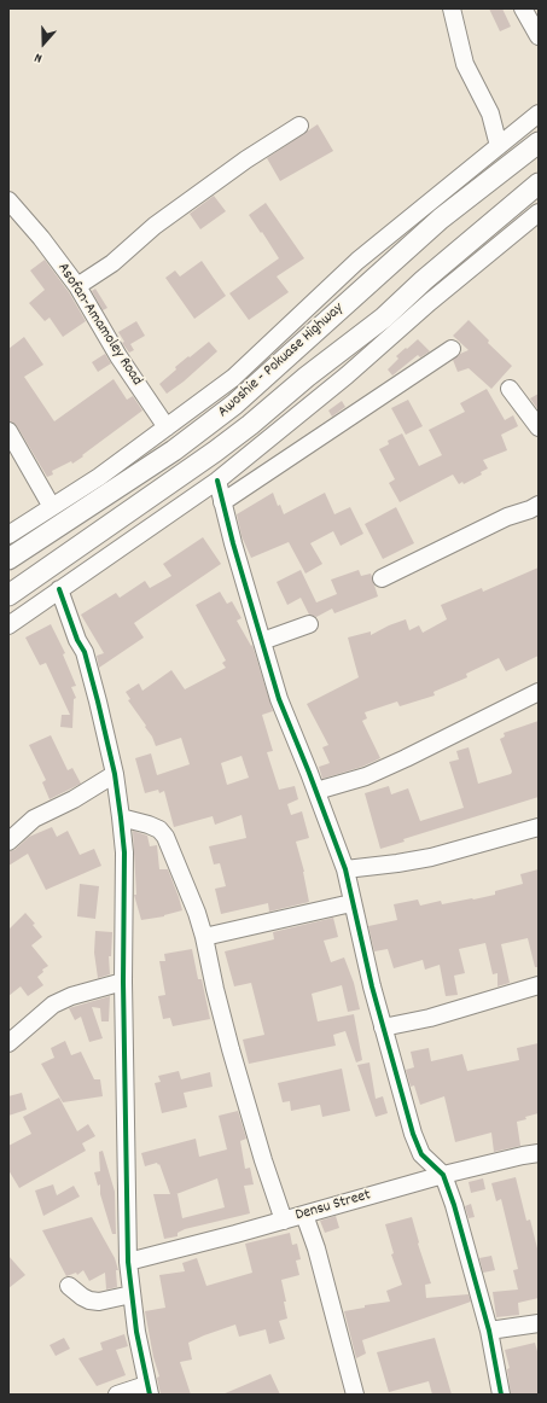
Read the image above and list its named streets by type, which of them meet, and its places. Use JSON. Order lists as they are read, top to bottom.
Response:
{
  "streets": {
    "main road": ["Awoshie - Pokuase Highway"],
    "street": ["Asofan-Amamoley Road", "Densu Street"]
  },
  "north": "bottom"
}
